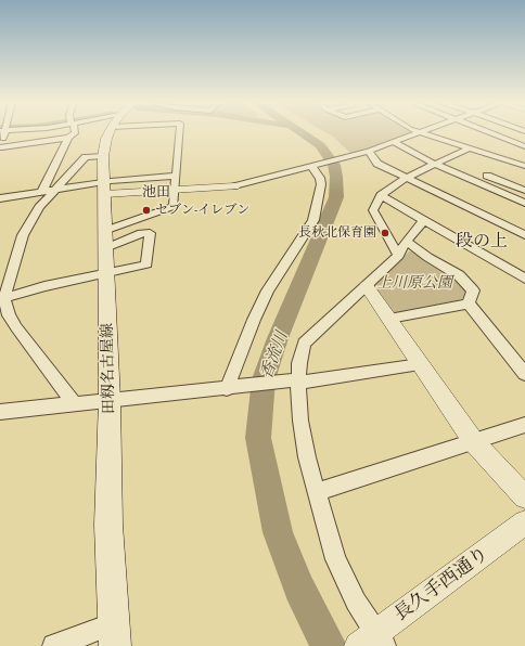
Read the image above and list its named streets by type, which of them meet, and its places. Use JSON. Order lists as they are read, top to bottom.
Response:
{
  "streets": {
    "main road": ["田籾名古屋線"],
    "street": ["長久手西通り"]
  },
  "districts": ["池田", "段の上"],
  "water": ["香流川"],
  "parks": ["上川原公園"],
  "places": ["セブン-イレブン", "長秋北保育園"]
}
